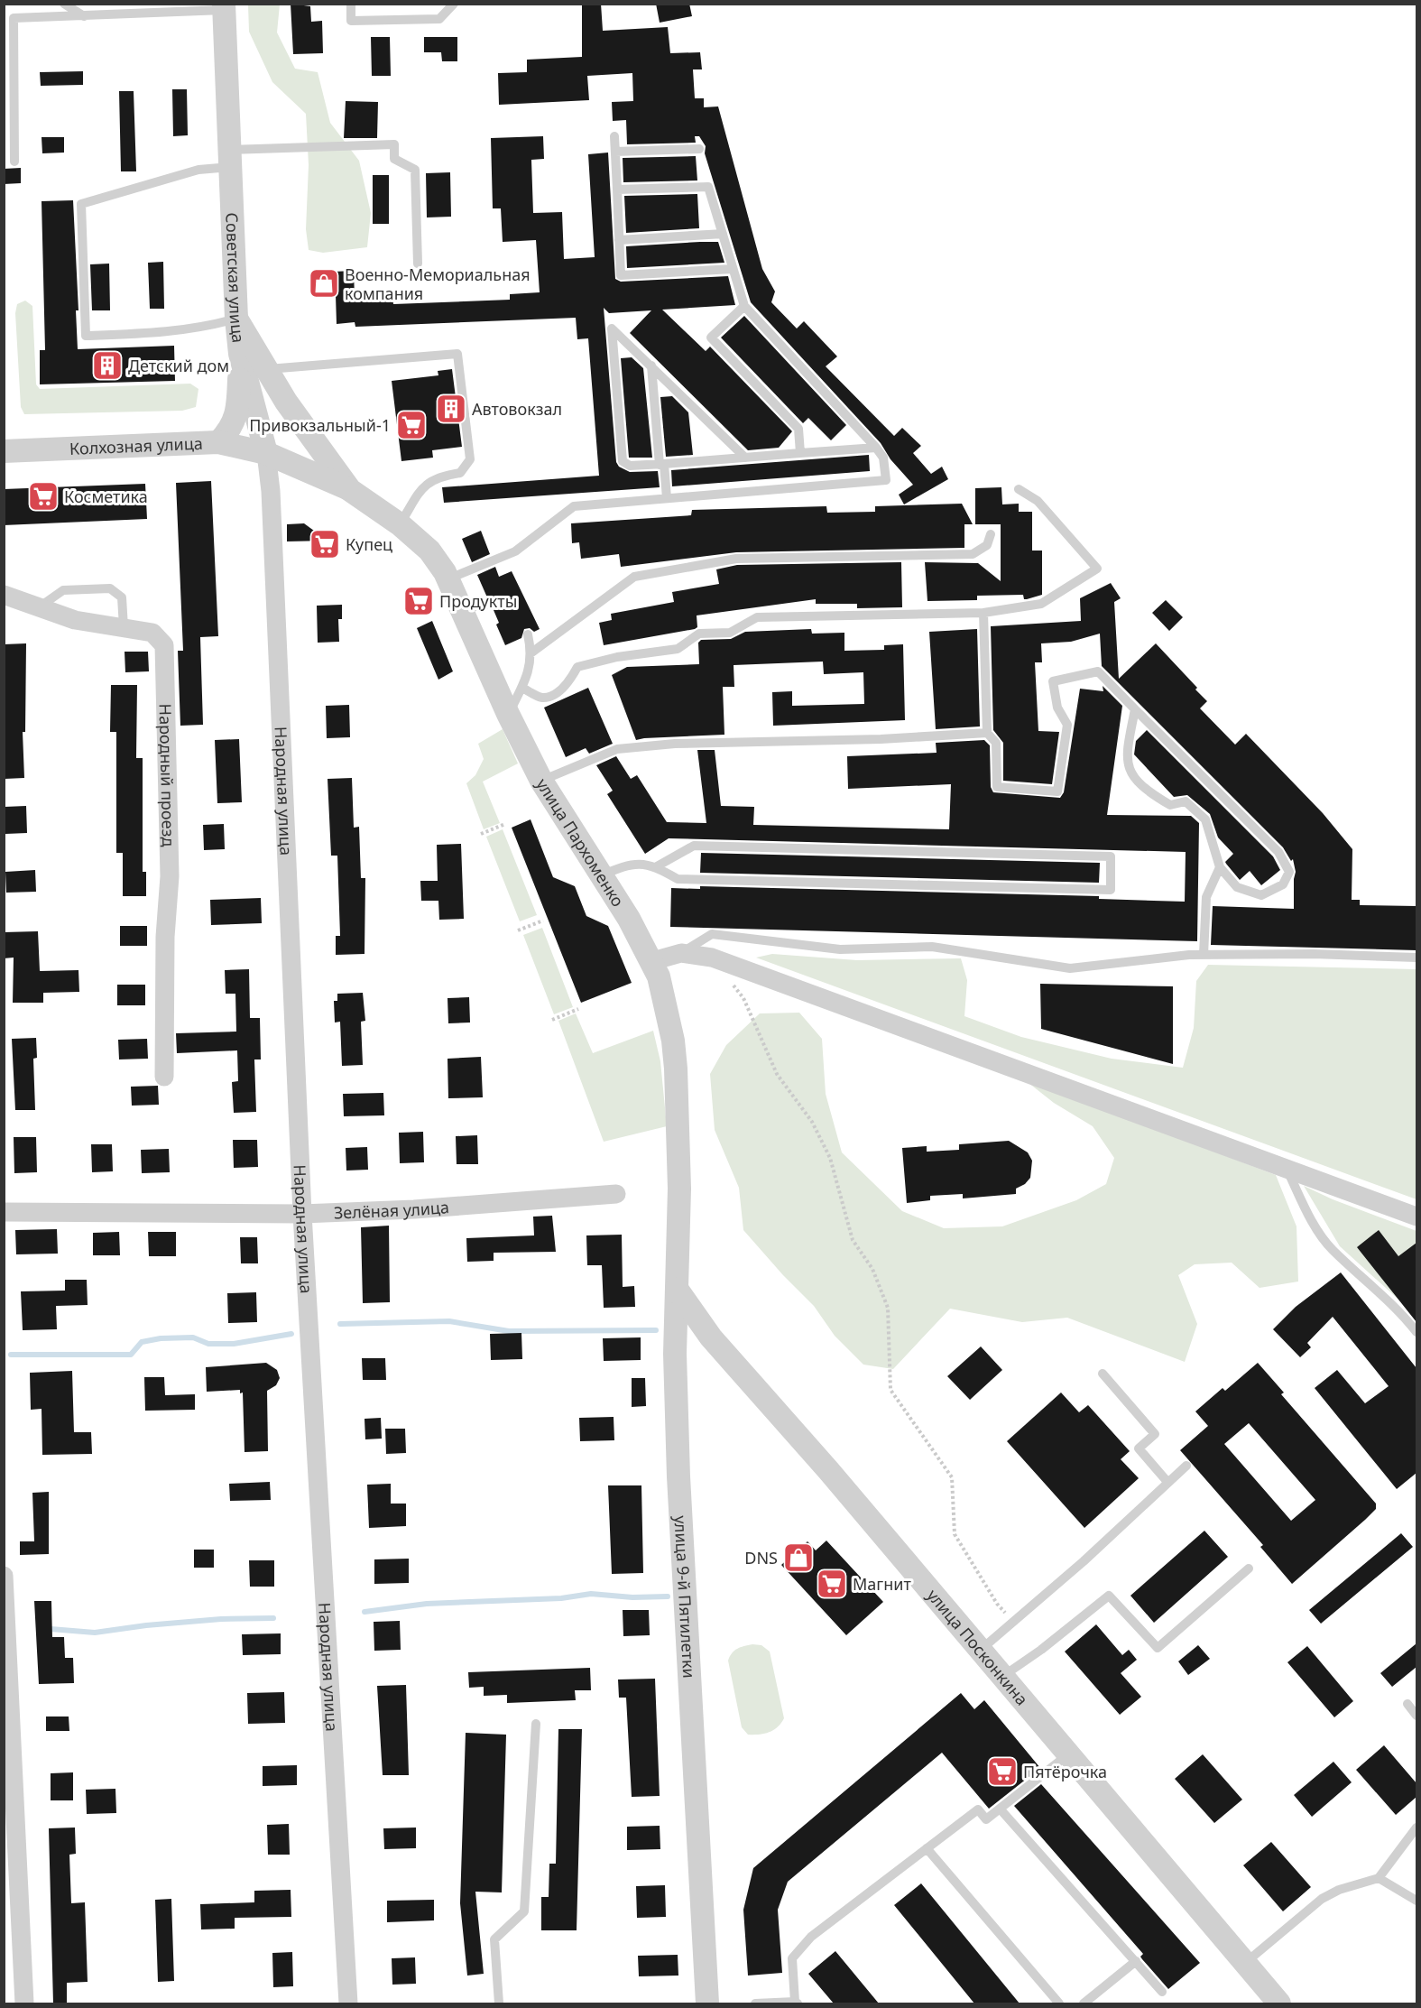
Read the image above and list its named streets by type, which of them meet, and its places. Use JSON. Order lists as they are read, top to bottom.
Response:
{
  "streets": {
    "street": [
      "Советская улица",
      "Колхозная улица",
      "Народный проезд",
      "Народная улица",
      "улица Пархоменко",
      "Зелёная улица",
      "улица 9-й Пятилетки",
      "улица Посконкина"
    ]
  },
  "crossings": [
    ["Советская улица", "улица Пархоменко"],
    ["Колхозная улица", "Народная улица"],
    ["Народная улица", "Зелёная улица"],
    ["улица Пархоменко", "улица 9-й Пятилетки"],
    ["улица 9-й Пятилетки", "улица Посконкина"]
  ],
  "places": {
    "shop": ["Военно-Мемориальная компания", "DNS"],
    "building": ["Детский дом", "Автовокзал"],
    "supermarket": [
      "Привокзальный-1",
      "Косметика",
      "Купец",
      "Продукты",
      "Магнит",
      "Пятёрочка"
    ]
  }
}
